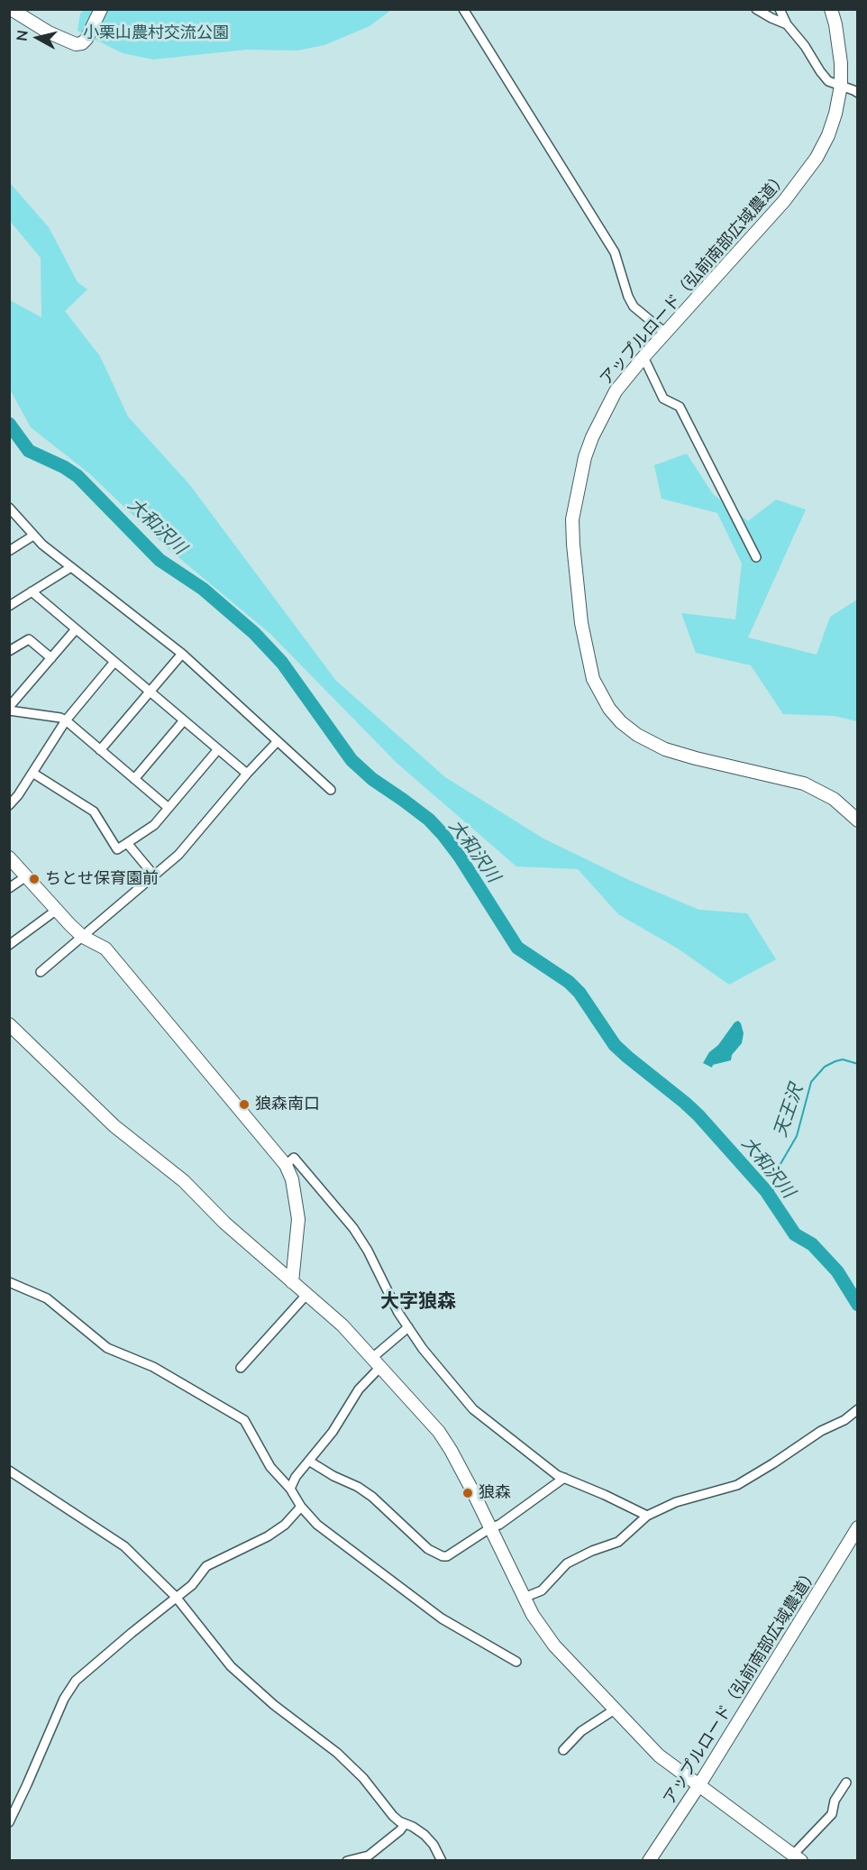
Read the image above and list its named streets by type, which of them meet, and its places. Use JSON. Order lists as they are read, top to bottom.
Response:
{
  "streets": {
    "street": ["アップルロード（弘前南部広域農道）"]
  },
  "districts": ["大字狼森"],
  "water": ["大和沢川", "天王沢"],
  "parks": ["小栗山農村交流公園"],
  "places": ["ちとせ保育園前", "狼森南口", "狼森"],
  "north": "left"
}
